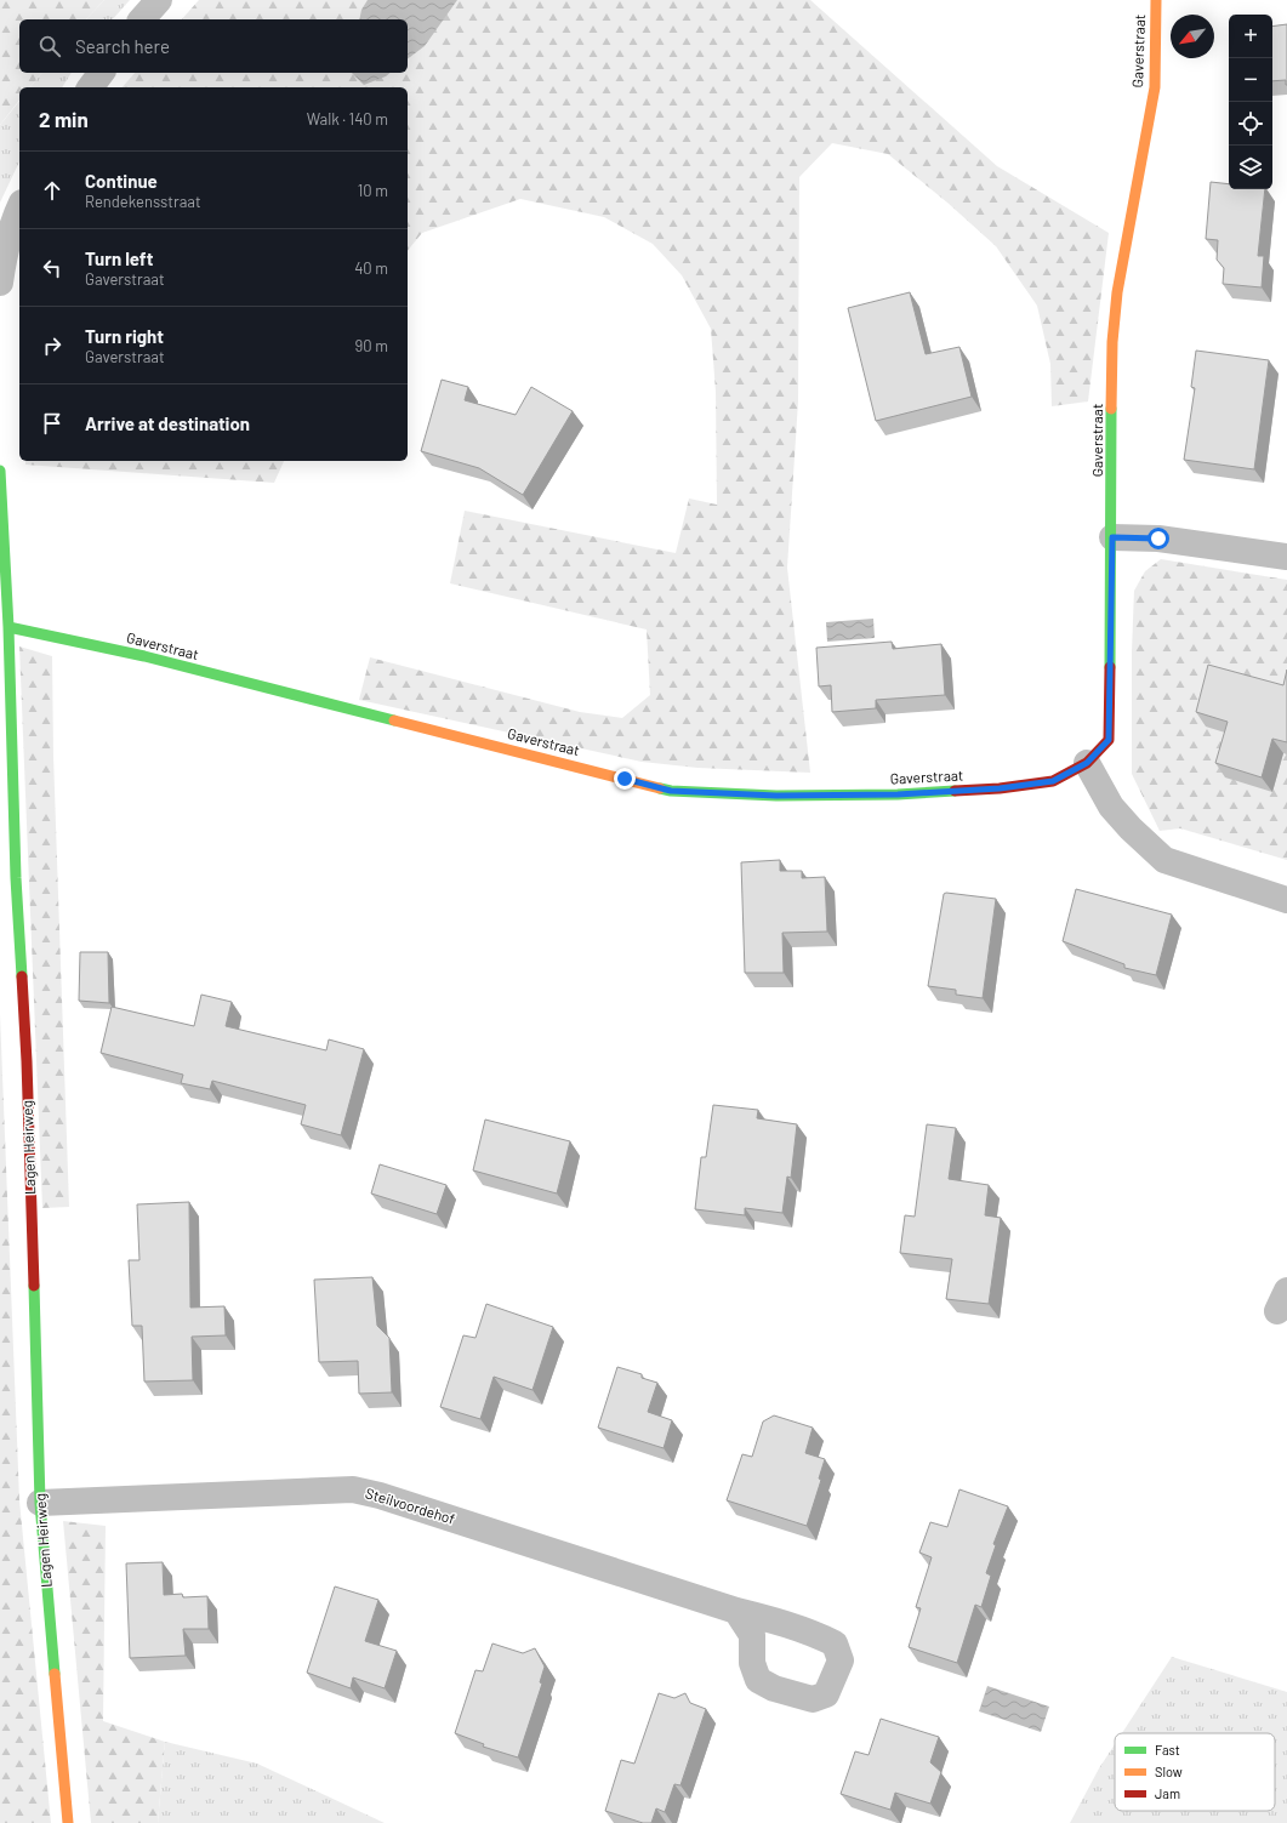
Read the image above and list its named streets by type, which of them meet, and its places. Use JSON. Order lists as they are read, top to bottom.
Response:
{
  "streets": {
    "street": ["Gaverstraat", "Lagen Heirweg", "Steilvoordehof"]
  },
  "crossings": [
    ["Gaverstraat", "Lagen Heirweg"],
    ["Lagen Heirweg", "Steilvoordehof"]
  ],
  "legend": ["Fast", "Slow", "Jam"],
  "north": "bottom left",
  "page": {
    "map_buttons": ["+", "−"],
    "search": "Search here",
    "heading": ["2 min", "Walk · 140 m"],
    "list": [
      ["Continue", "Rendekensstraat", "10 m"],
      ["Turn left", "Gaverstraat", "40 m"],
      ["Turn right", "Gaverstraat", "90 m"],
      "Arrive at destination"
    ]
  }
}
